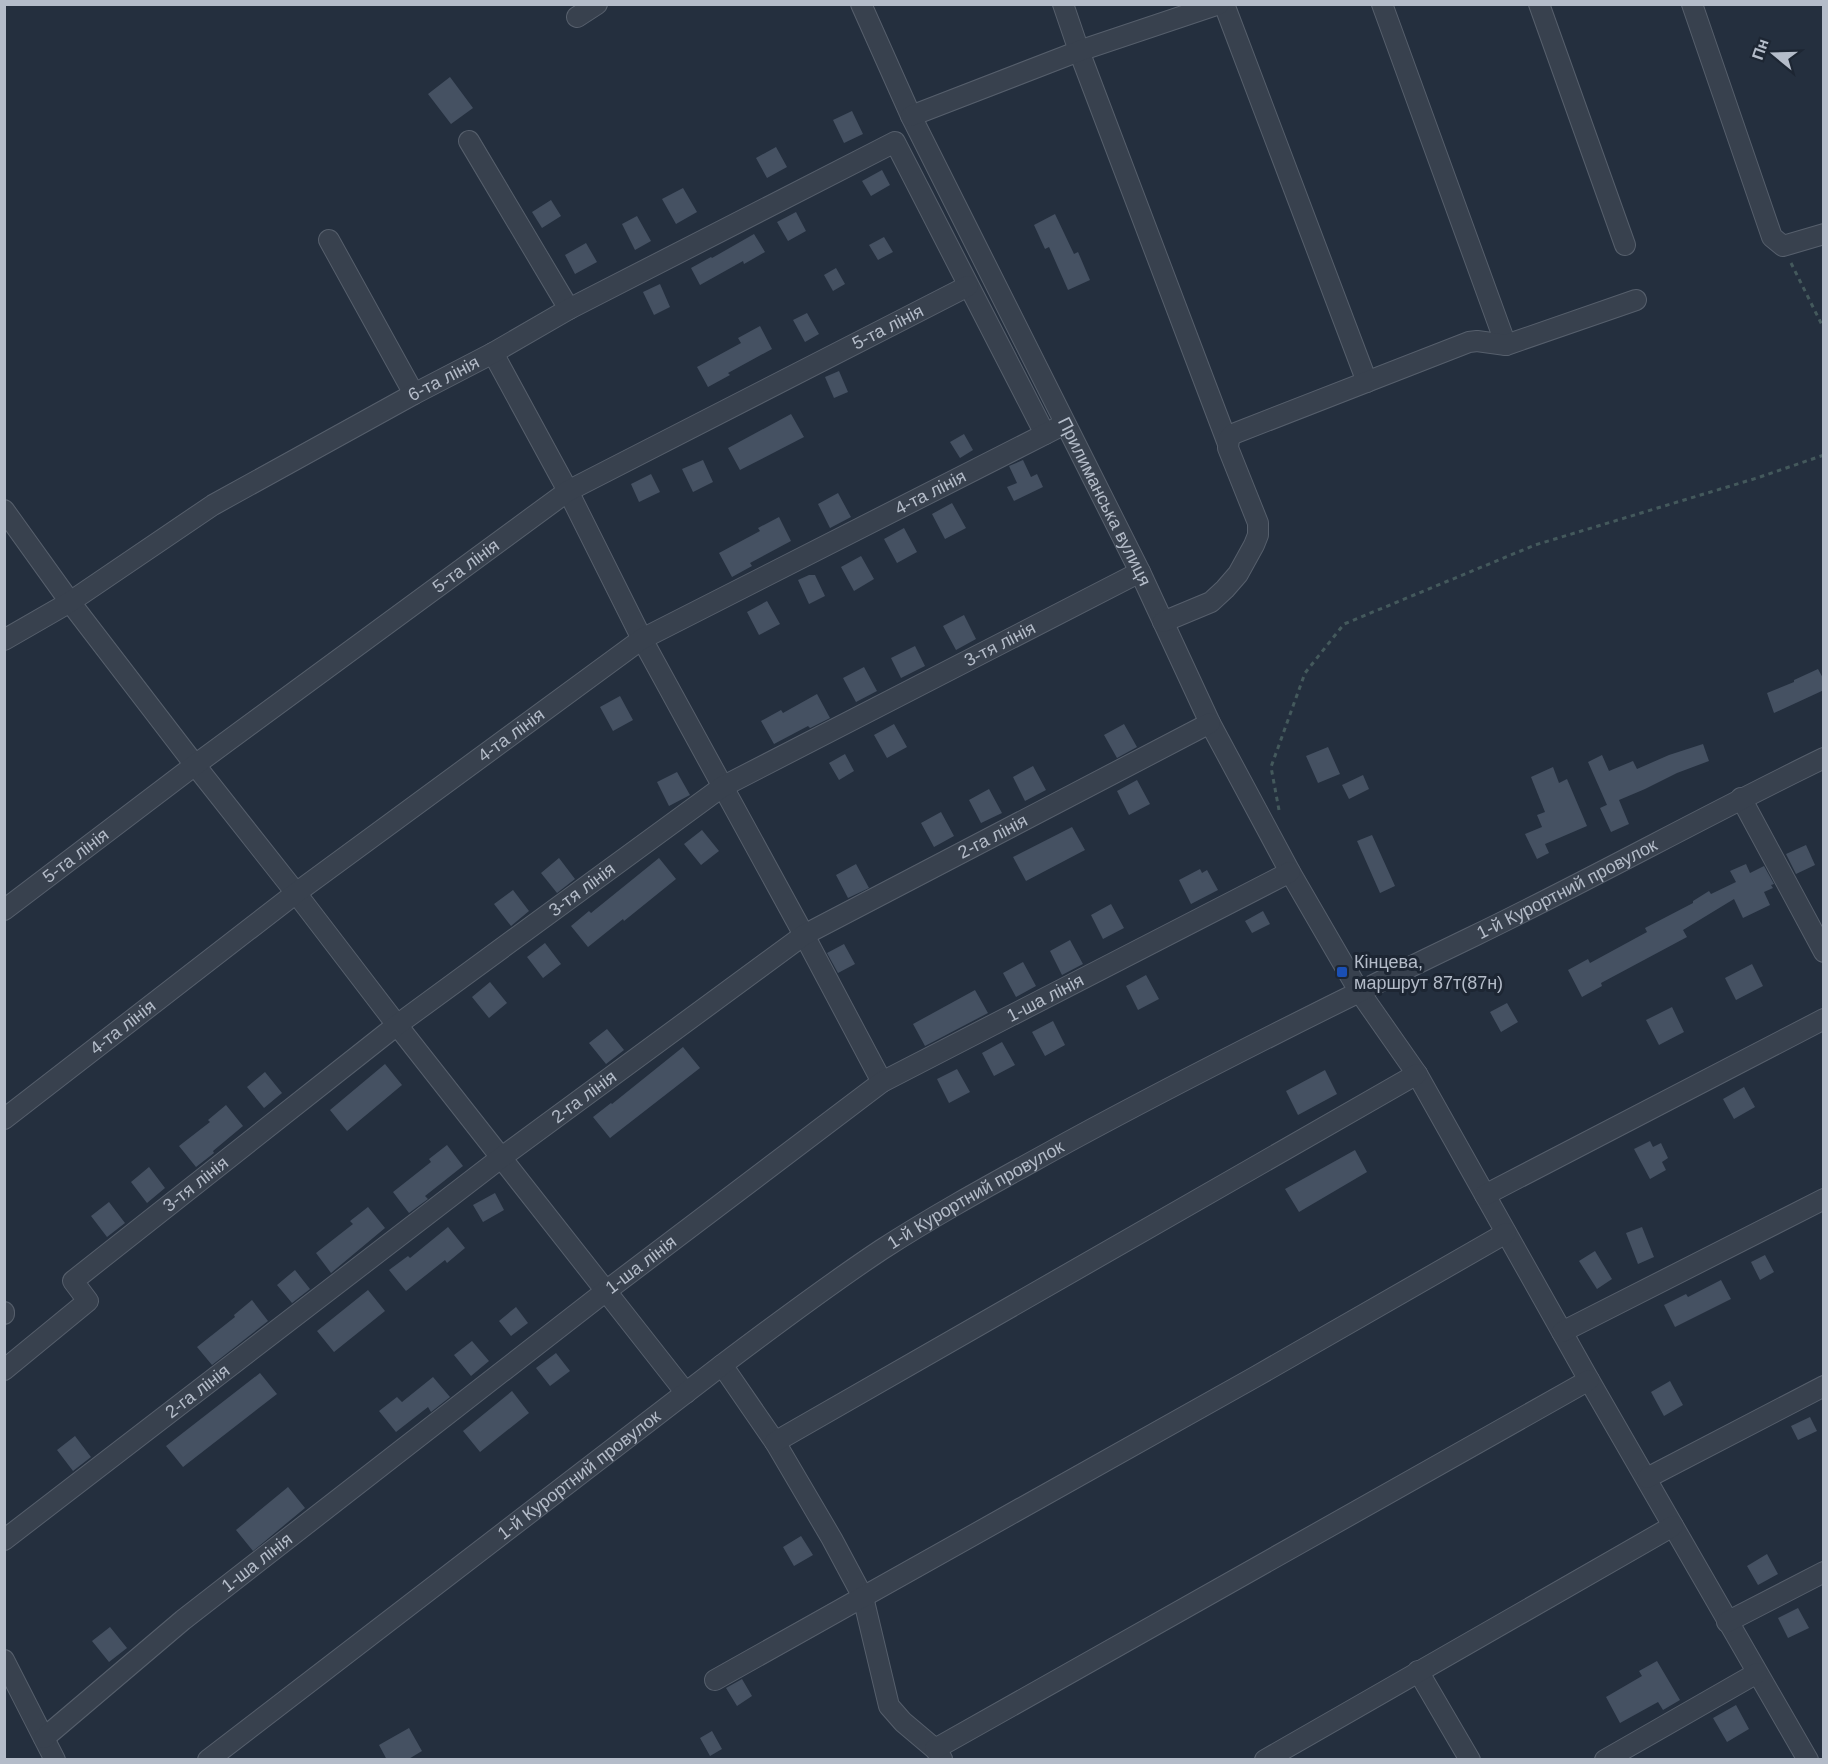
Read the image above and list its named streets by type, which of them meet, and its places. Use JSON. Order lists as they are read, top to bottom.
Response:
{
  "streets": {
    "street": [
      "5-та лінія",
      "6-та лінія",
      "4-та лінія",
      "Прилиманська вулиця",
      "3-тя лінія",
      "2-га лінія",
      "1-й Курортний провулок",
      "1-ша лінія"
    ]
  },
  "crossings": [
    ["5-та лінія", "6-та лінія"],
    ["4-та лінія", "Прилиманська вулиця"],
    ["Прилиманська вулиця", "3-тя лінія"],
    ["Прилиманська вулиця", "2-га лінія"],
    ["Прилиманська вулиця", "1-й Курортний провулок"],
    ["Прилиманська вулиця", "1-ша лінія"]
  ],
  "places": {
    "transit": ["Кінцева, маршрут 87т(87н)"]
  },
  "north": "left"
}
